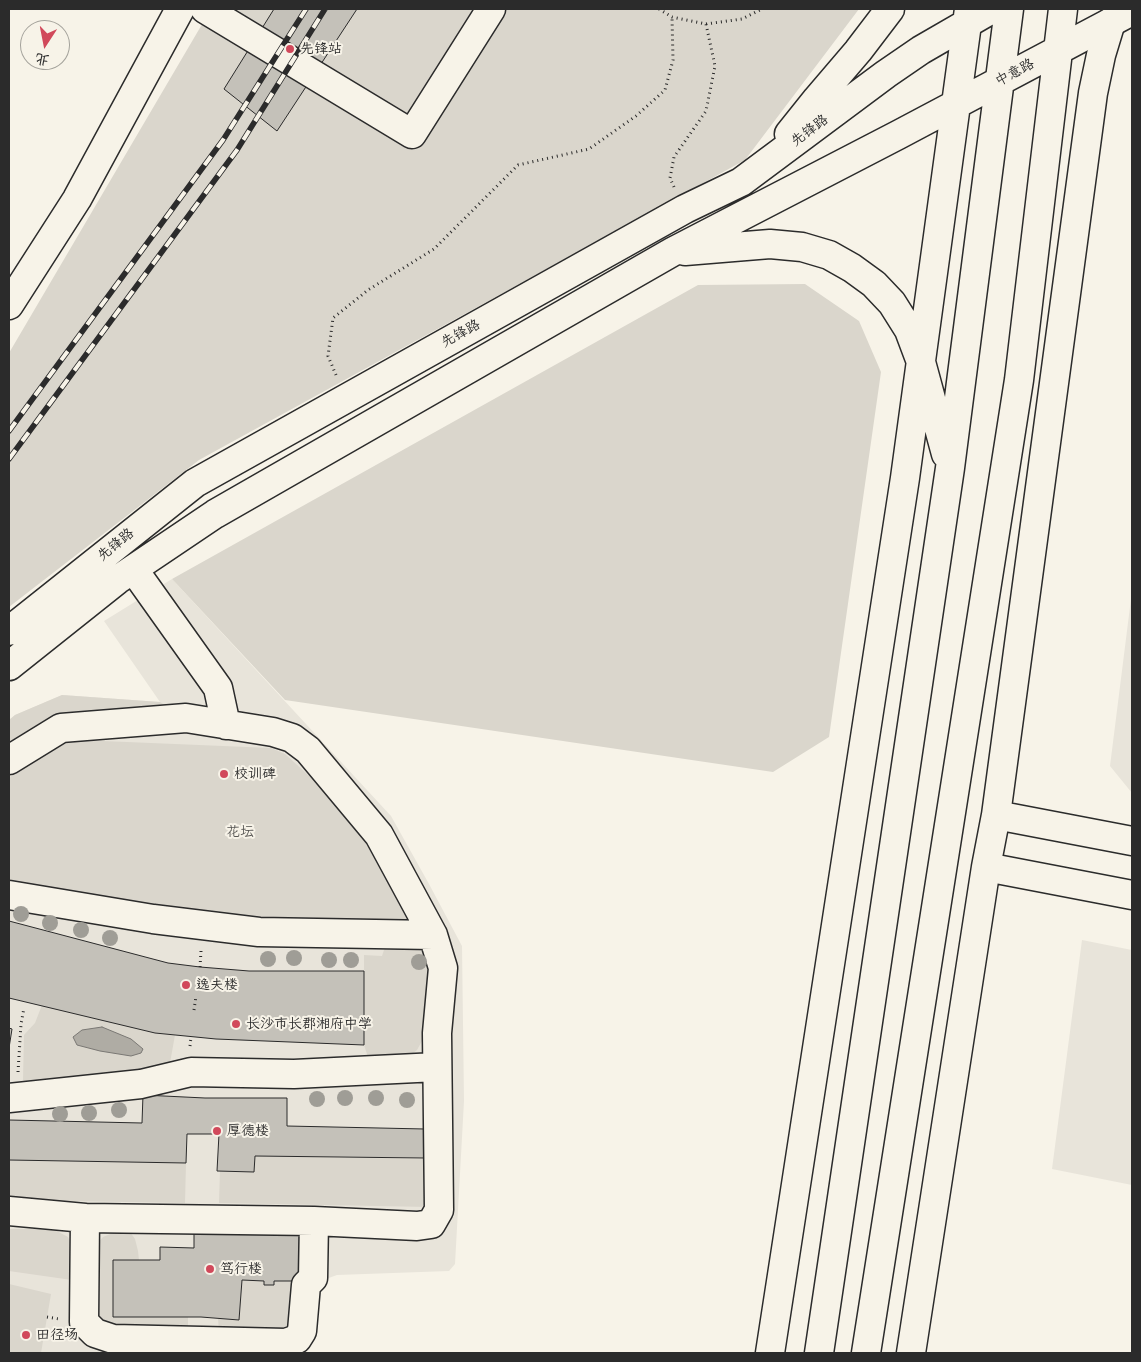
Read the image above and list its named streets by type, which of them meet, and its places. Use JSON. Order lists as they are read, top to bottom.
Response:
{
  "streets": {
    "main road": ["中意路", "先锋路"]
  },
  "crossings": [
    ["中意路", "先锋路"]
  ],
  "parks": ["花坛"],
  "places": [
    "先锋站",
    "校训碑",
    "逸夫楼",
    "长沙市长郡湘府中学",
    "厚德楼",
    "笃行楼",
    "田径场"
  ],
  "north": "bottom"
}
